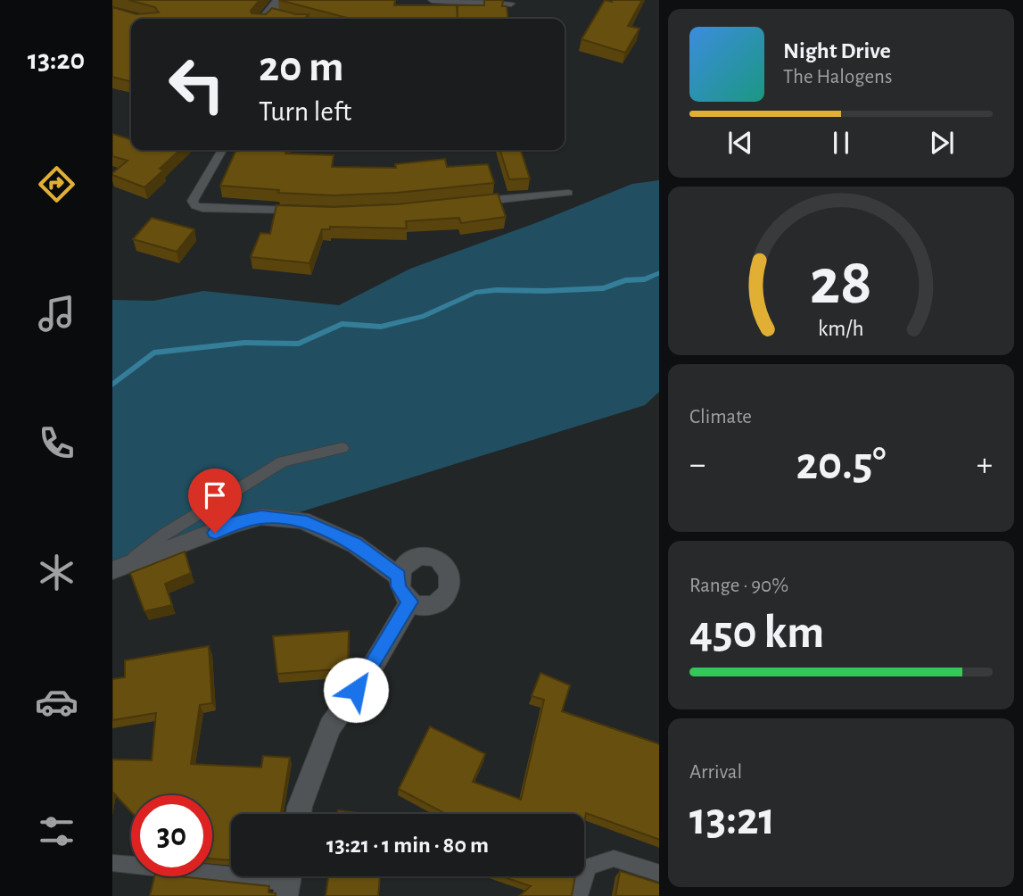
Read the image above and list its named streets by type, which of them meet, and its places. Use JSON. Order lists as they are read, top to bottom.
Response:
{
  "page": {
    "tabs": "13:20",
    "turn": ["20 m", "Turn left"],
    "song": ["Night Drive", "The Halogens"],
    "tile": [
      "Climate",
      ["Range · 90%", "450 km"],
      ["Arrival", "13:21"]
    ],
    "heat": ["−", "20.5°", "+"],
    "limit": "30",
    "trip": "13:21 · 1 min · 80 m",
    "gauge": ["28", "km/h"]
  }
}
